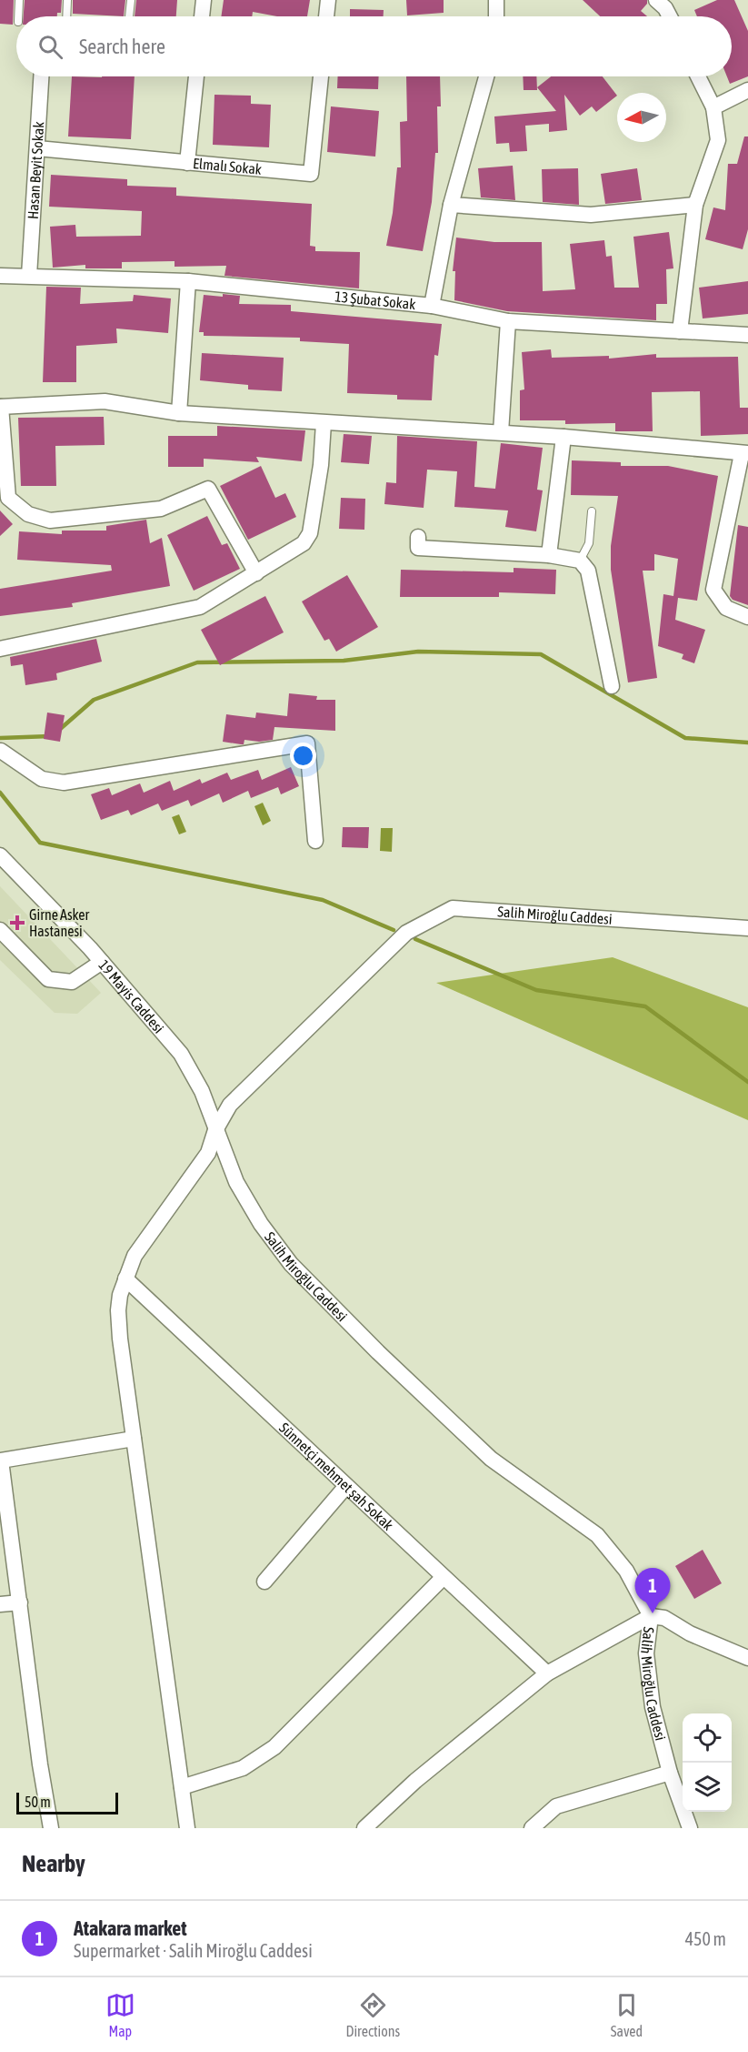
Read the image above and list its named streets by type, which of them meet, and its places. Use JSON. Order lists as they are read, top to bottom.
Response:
{
  "streets": {
    "street": [
      "Elmalı Sokak",
      "Hasan Beyit Sokak",
      "13 Şubat Sokak",
      "Salih Miroğlu Caddesi",
      "19 Mayis Caddesi",
      "Sünnetçi mehmet şah Sokak"
    ]
  },
  "crossings": [
    ["Elmalı Sokak", "Hasan Beyit Sokak"],
    ["Hasan Beyit Sokak", "13 Şubat Sokak"],
    ["Salih Miroğlu Caddesi", "19 Mayis Caddesi"]
  ],
  "places": {
    "health": ["Girne Asker Hastanesi"]
  },
  "scale_bar": "50 m",
  "north": "left",
  "page": {
    "search": "Search here",
    "pins": "1",
    "scale": "50 m",
    "heading": "Nearby",
    "list": [
      {
        "mark": "1",
        "name": "Atakara market",
        "note": "Supermarket · Salih Miroğlu Caddesi",
        "value": "450 m"
      }
    ],
    "nav": ["Map", "Directions", "Saved"]
  }
}
